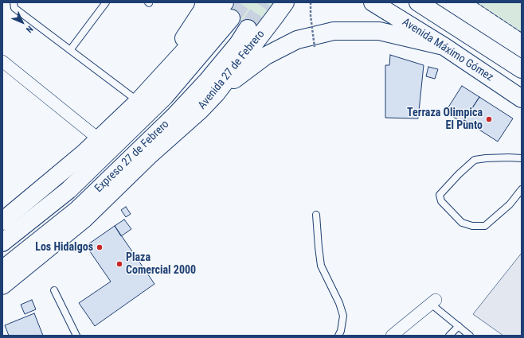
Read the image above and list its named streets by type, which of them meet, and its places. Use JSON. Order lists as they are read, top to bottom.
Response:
{
  "streets": {
    "main road": ["Avenida Máximo Gómez", "Avenida 27 de Febrero", "Expreso 27 de Febrero"]
  },
  "places": ["Terraza Olimpica El Punto", "Los Hidalgos", "Plaza Comercial 2000"],
  "north": "bottom right"
}
